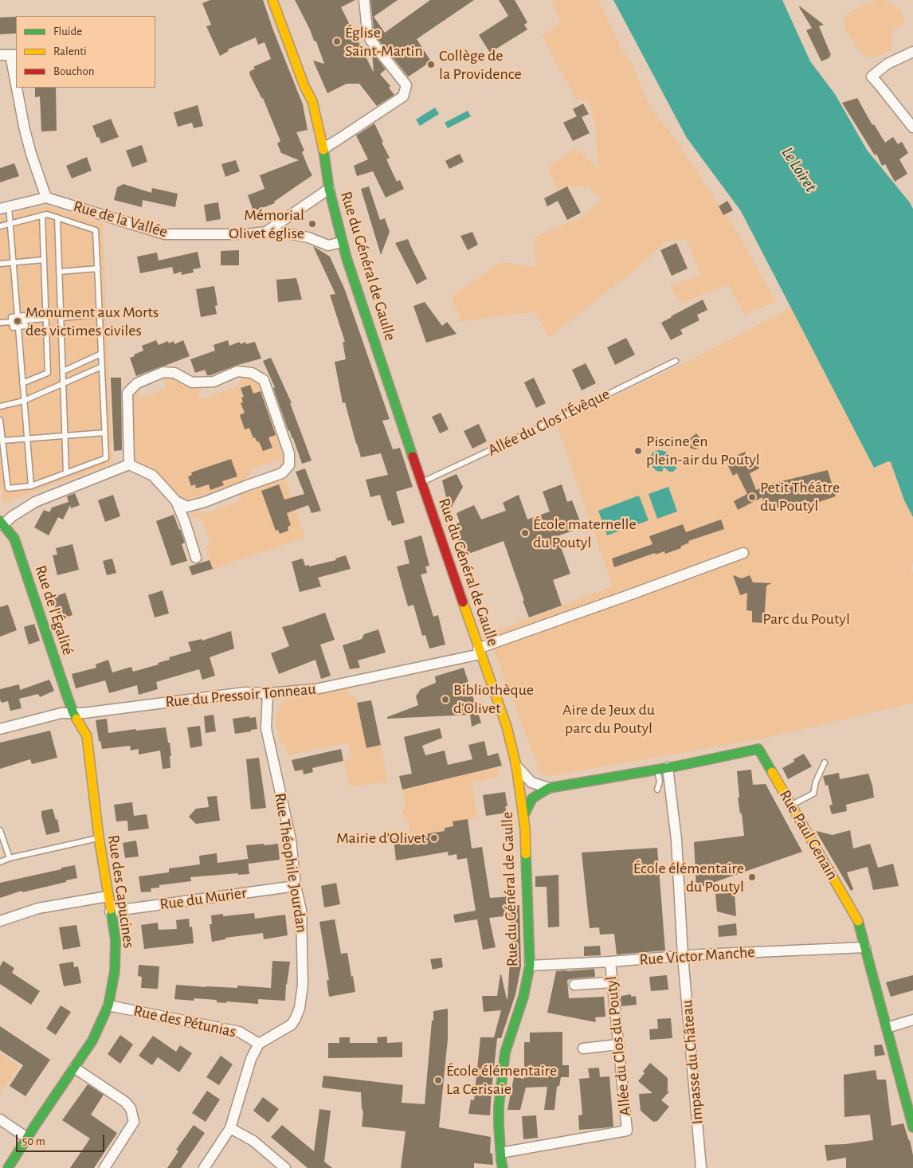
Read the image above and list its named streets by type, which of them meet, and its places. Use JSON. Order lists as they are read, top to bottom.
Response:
{
  "streets": {
    "street": [
      "Rue de la Vallée",
      "Rue du Général de Gaulle",
      "Rue de l'Égalité",
      "Rue du Pressoir Tonneau",
      "Rue Paul Genain",
      "Rue Théophile Jourdan",
      "Rue des Capucines",
      "Rue du Murier",
      "Rue Victor Manche",
      "Rue des Pétunias",
      "Allée du Clos du Poutyl",
      "Impasse du Château"
    ],
    "lane": ["Allée du Clos l'Évêque"]
  },
  "crossings": [
    ["Rue de la Vallée", "Rue du Général de Gaulle"],
    ["Rue du Général de Gaulle", "Allée du Clos l'Évêque"],
    ["Rue du Général de Gaulle", "Rue du Pressoir Tonneau"],
    ["Rue du Général de Gaulle", "Rue Paul Genain"],
    ["Rue du Général de Gaulle", "Rue Victor Manche"],
    ["Rue du Général de Gaulle", "Allée du Clos du Poutyl"],
    ["Rue de l'Égalité", "Rue du Pressoir Tonneau"],
    ["Rue de l'Égalité", "Rue des Capucines"],
    ["Rue du Pressoir Tonneau", "Rue Théophile Jourdan"],
    ["Rue du Pressoir Tonneau", "Rue des Capucines"],
    ["Rue Paul Genain", "Rue Victor Manche"],
    ["Rue Paul Genain", "Impasse du Château"],
    ["Rue Théophile Jourdan", "Rue du Murier"],
    ["Rue Théophile Jourdan", "Rue des Pétunias"],
    ["Rue des Capucines", "Rue du Murier"],
    ["Rue des Capucines", "Rue des Pétunias"],
    ["Rue Victor Manche", "Allée du Clos du Poutyl"],
    ["Rue Victor Manche", "Impasse du Château"]
  ],
  "water": ["Le Loiret"],
  "parks": ["Parc du Poutyl", "Aire de Jeux du parc du Poutyl"],
  "places": [
    "Église Saint-Martin",
    "Collège de la Providence",
    "Mémorial Olivet église",
    "Monument aux Morts des victimes civiles",
    "Piscine en plein-air du Poutyl",
    "Petit Théâtre du Poutyl",
    "École maternelle du Poutyl",
    "Bibliothèque d'Olivet",
    "Mairie d'Olivet",
    "École élémentaire du Poutyl",
    "École élémentaire La Cerisaie"
  ],
  "legend": ["Fluide", "Ralenti", "Bouchon"],
  "scale_bar": "50 m"
}
